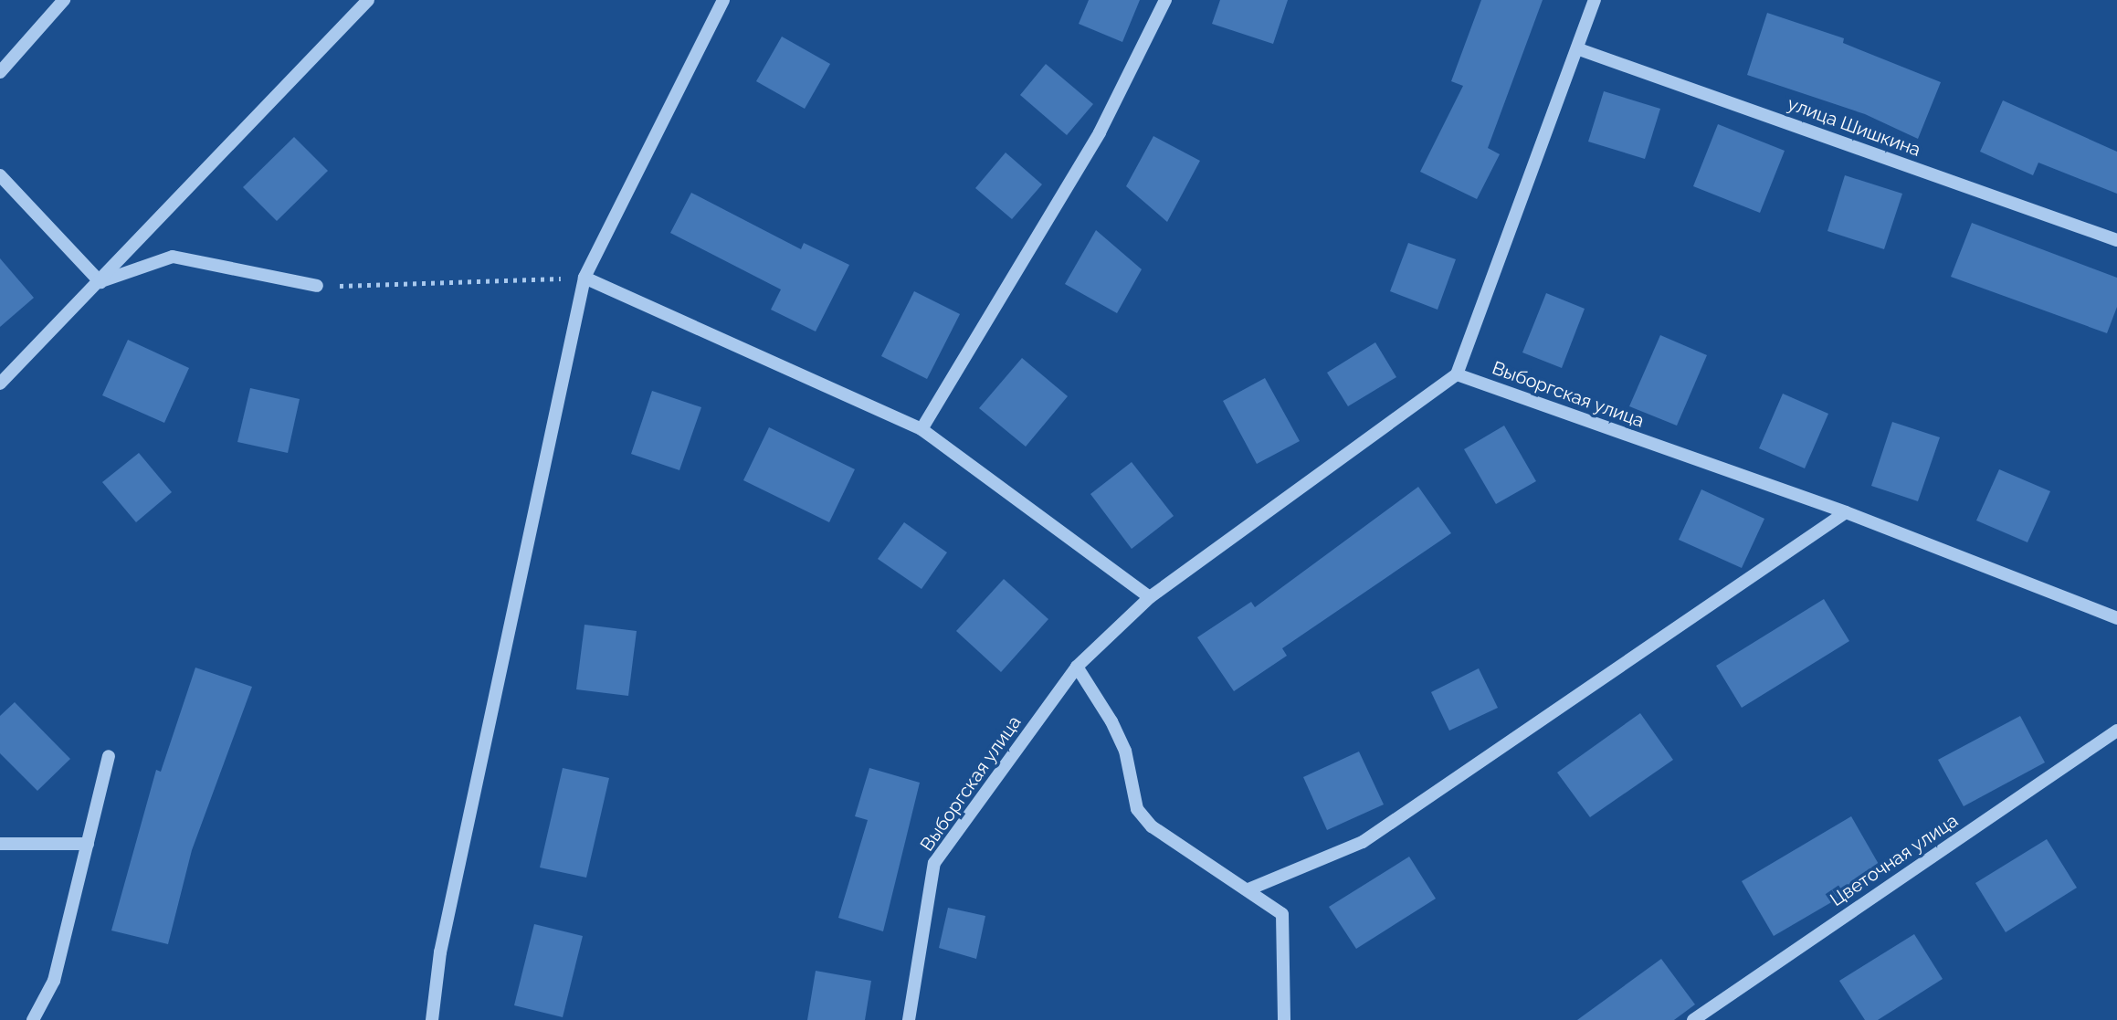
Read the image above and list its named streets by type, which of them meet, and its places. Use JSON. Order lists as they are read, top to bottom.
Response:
{
  "streets": {
    "street": ["улица Шишкина", "Выборгская улица", "Цветочная улица"]
  }
}
